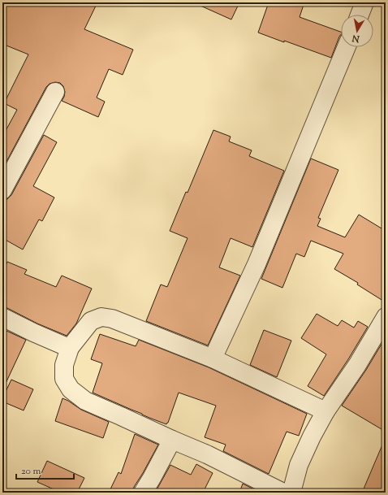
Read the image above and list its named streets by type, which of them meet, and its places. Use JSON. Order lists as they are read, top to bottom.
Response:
{
  "scale_bar": "20 m",
  "north": "bottom"
}
